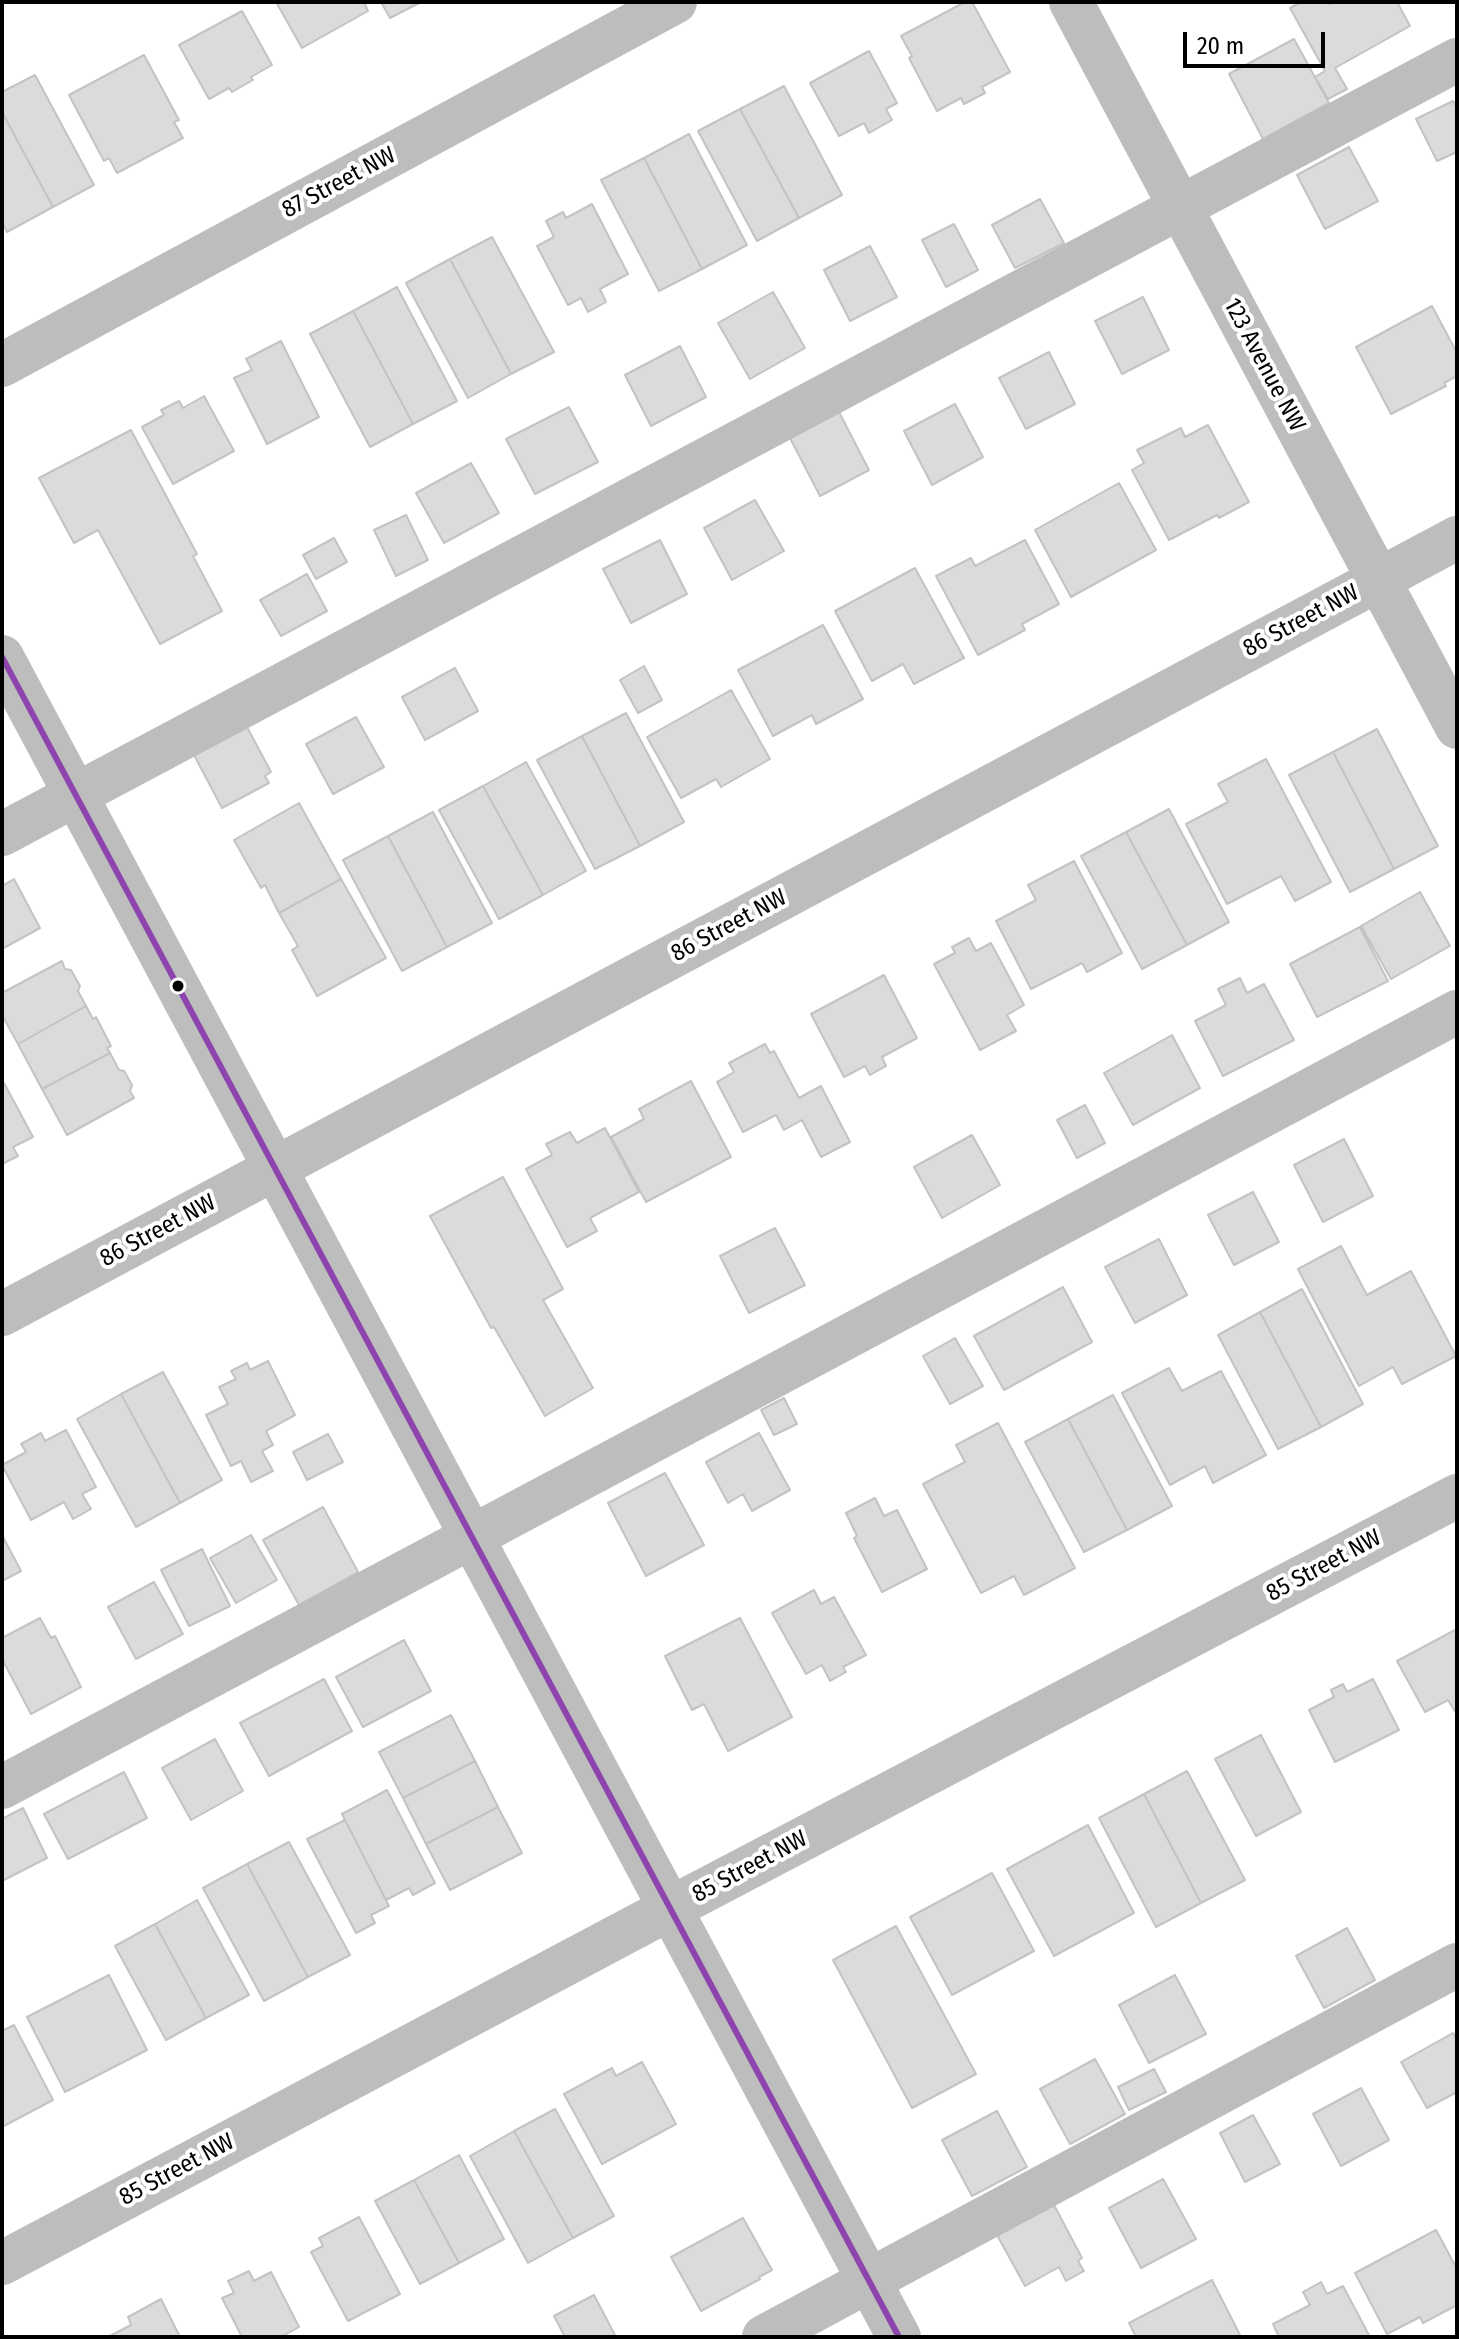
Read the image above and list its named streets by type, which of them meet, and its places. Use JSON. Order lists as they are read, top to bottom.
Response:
{
  "streets": {
    "street": [
      "87 Street NW",
      "123 Avenue NW",
      "86 Street NW",
      "85 Street NW"
    ]
  },
  "crossings": [
    ["123 Avenue NW", "86 Street NW"]
  ],
  "scale_bar": "20 m"
}
